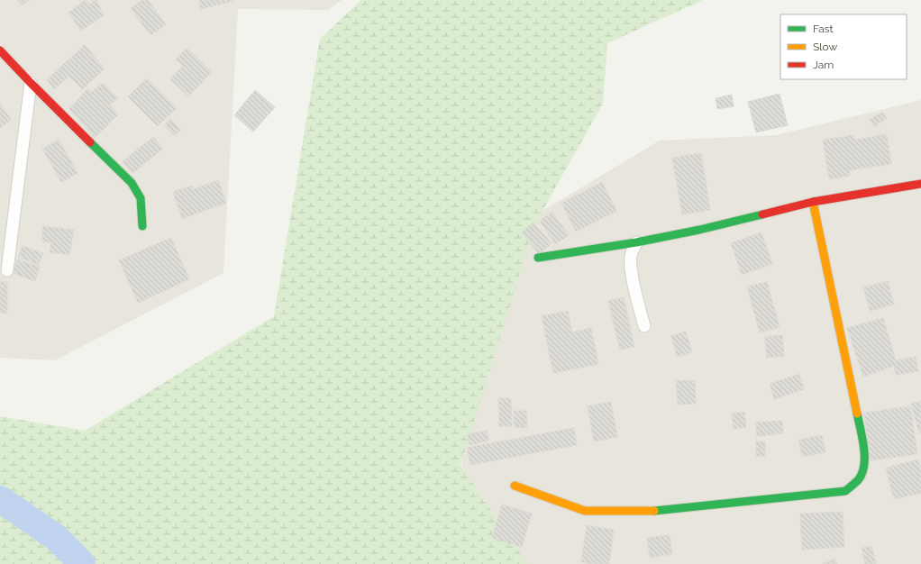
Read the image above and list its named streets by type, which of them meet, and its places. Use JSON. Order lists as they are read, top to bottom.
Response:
{
  "legend": ["Fast", "Slow", "Jam"]
}
